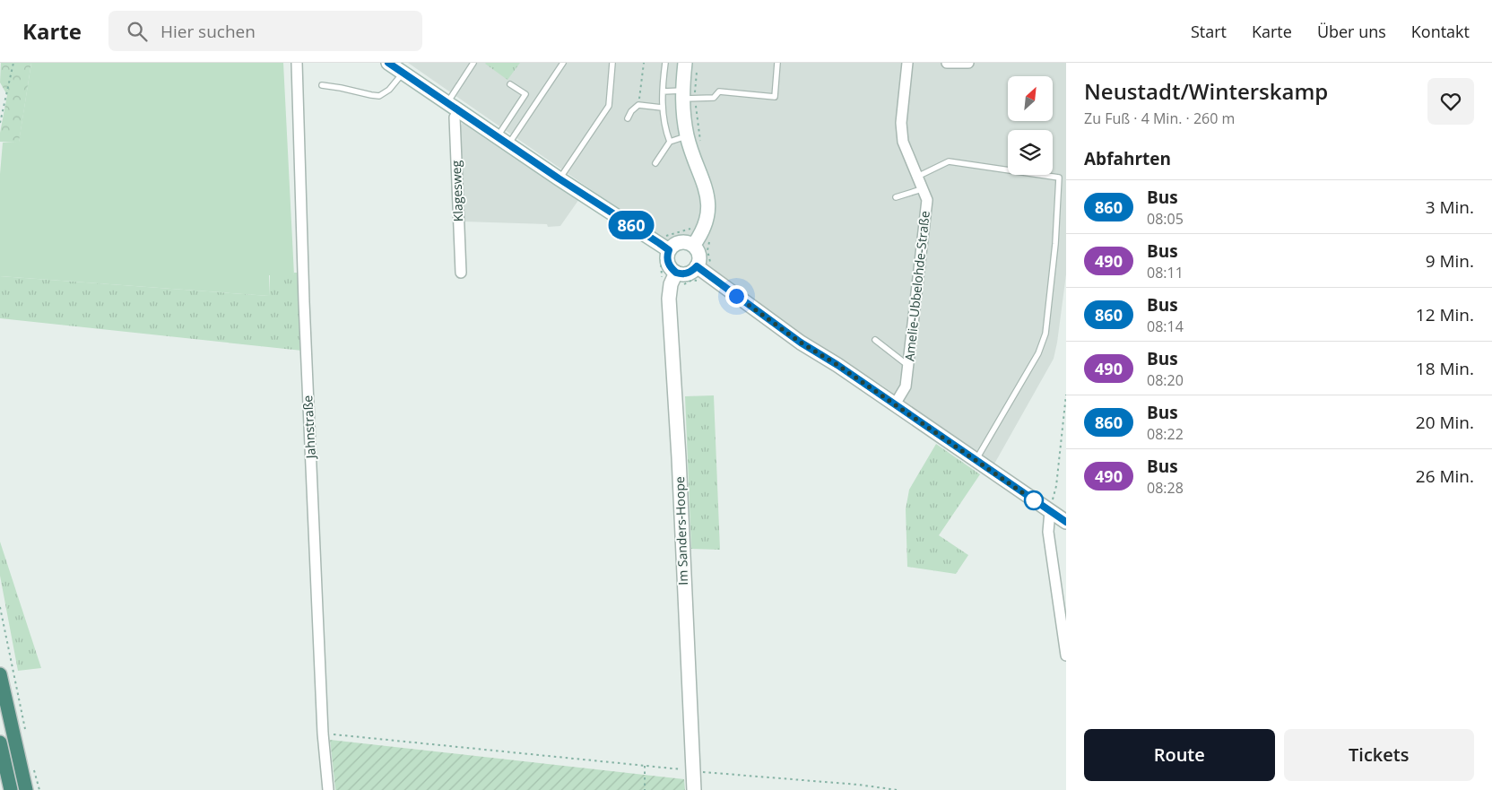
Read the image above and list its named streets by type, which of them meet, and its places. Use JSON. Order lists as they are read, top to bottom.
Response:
{
  "streets": {
    "street": [
      "Klagesweg",
      "Amelie-Ubbelohde-Straße",
      "Jahnstraße",
      "Im Sanders-Hoope"
    ]
  },
  "lines": ["bus line 860"],
  "north": "top right",
  "page": {
    "header": "Karte",
    "search": "Hier suchen",
    "nav": [
      "Start",
      "Karte",
      "Über uns",
      "Kontakt"
    ],
    "on_map": "860",
    "heading": [
      ["Neustadt/Winterskamp", "Zu Fuß · 4 Min. · 260 m"],
      "Abfahrten"
    ],
    "list": [
      {
        "mark": "860",
        "name": "Bus",
        "note": "08:05",
        "value": "3 Min."
      },
      {
        "mark": "490",
        "name": "Bus",
        "note": "08:11",
        "value": "9 Min."
      },
      {
        "mark": "860",
        "name": "Bus",
        "note": "08:14",
        "value": "12 Min."
      },
      {
        "mark": "490",
        "name": "Bus",
        "note": "08:20",
        "value": "18 Min."
      },
      {
        "mark": "860",
        "name": "Bus",
        "note": "08:22",
        "value": "20 Min."
      },
      {
        "mark": "490",
        "name": "Bus",
        "note": "08:28",
        "value": "26 Min."
      }
    ],
    "buttons": ["Route", "Tickets"]
  }
}
